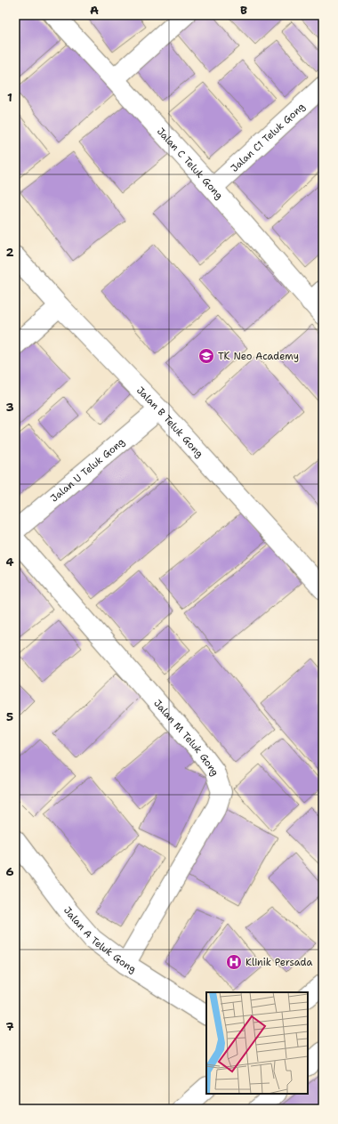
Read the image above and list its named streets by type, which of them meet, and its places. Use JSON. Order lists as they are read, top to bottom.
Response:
{
  "streets": {
    "street": [
      "Jalan C1 Teluk Gong",
      "Jalan C Teluk Gong",
      "Jalan B Teluk Gong",
      "Jalan U Teluk Gong",
      "Jalan M Teluk Gong",
      "Jalan A Teluk Gong"
    ]
  },
  "crossings": [
    ["Jalan C1 Teluk Gong", "Jalan C Teluk Gong"],
    ["Jalan B Teluk Gong", "Jalan U Teluk Gong"],
    ["Jalan M Teluk Gong", "Jalan A Teluk Gong"]
  ],
  "places": {
    "school or university": ["TK Neo Academy"],
    "hospital": ["Klinik Persada"]
  },
  "grid": {
    "columns": ["A", "B"],
    "rows": [
      "1",
      "2",
      "3",
      "4",
      "5",
      "6",
      "7"
    ]
  }
}
